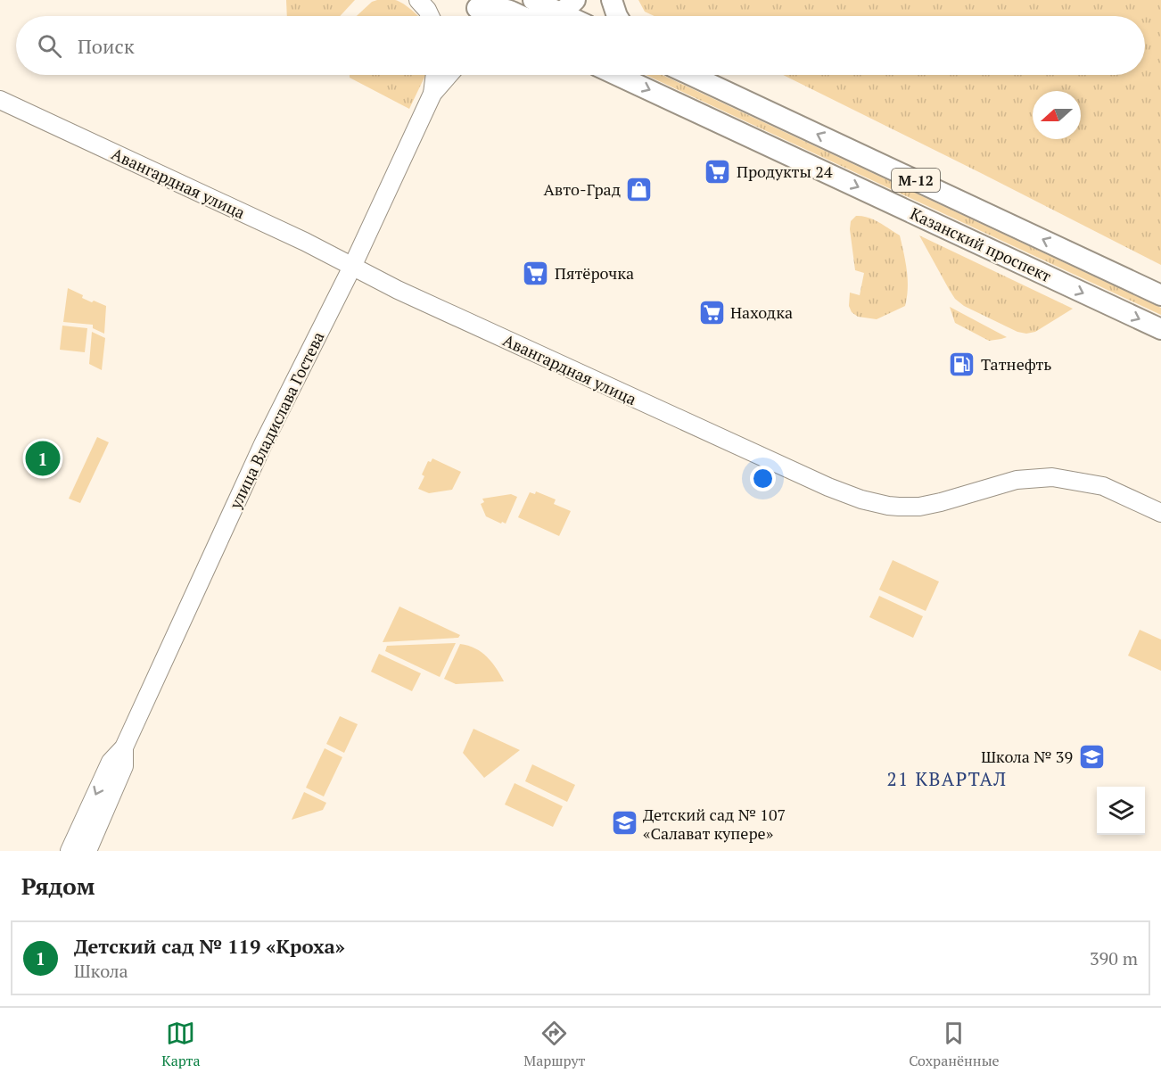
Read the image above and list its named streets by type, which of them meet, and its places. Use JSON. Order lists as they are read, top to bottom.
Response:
{
  "streets": {
    "main road": ["М-12", "Казанский проспект"],
    "street": ["Авангардная улица", "улица Владислава Гостева"]
  },
  "crossings": [
    ["Авангардная улица", "улица Владислава Гостева"]
  ],
  "districts": ["21 КВАРТАЛ"],
  "places": {
    "supermarket": ["Продукты 24", "Пятёрочка", "Находка"],
    "shop": ["Авто-Град"],
    "fuel station": ["Татнефть"],
    "school or university": ["Школа № 39", "Детский сад № 107 «Салават купере»"]
  },
  "north": "left",
  "page": {
    "search": "Поиск",
    "pins": "1",
    "heading": "Рядом",
    "list": [
      {
        "mark": "1",
        "name": "Детский сад № 119 «Кроха»",
        "note": "Школа",
        "value": "390 m"
      }
    ],
    "nav": ["Карта", "Маршрут", "Сохранённые"]
  }
}
